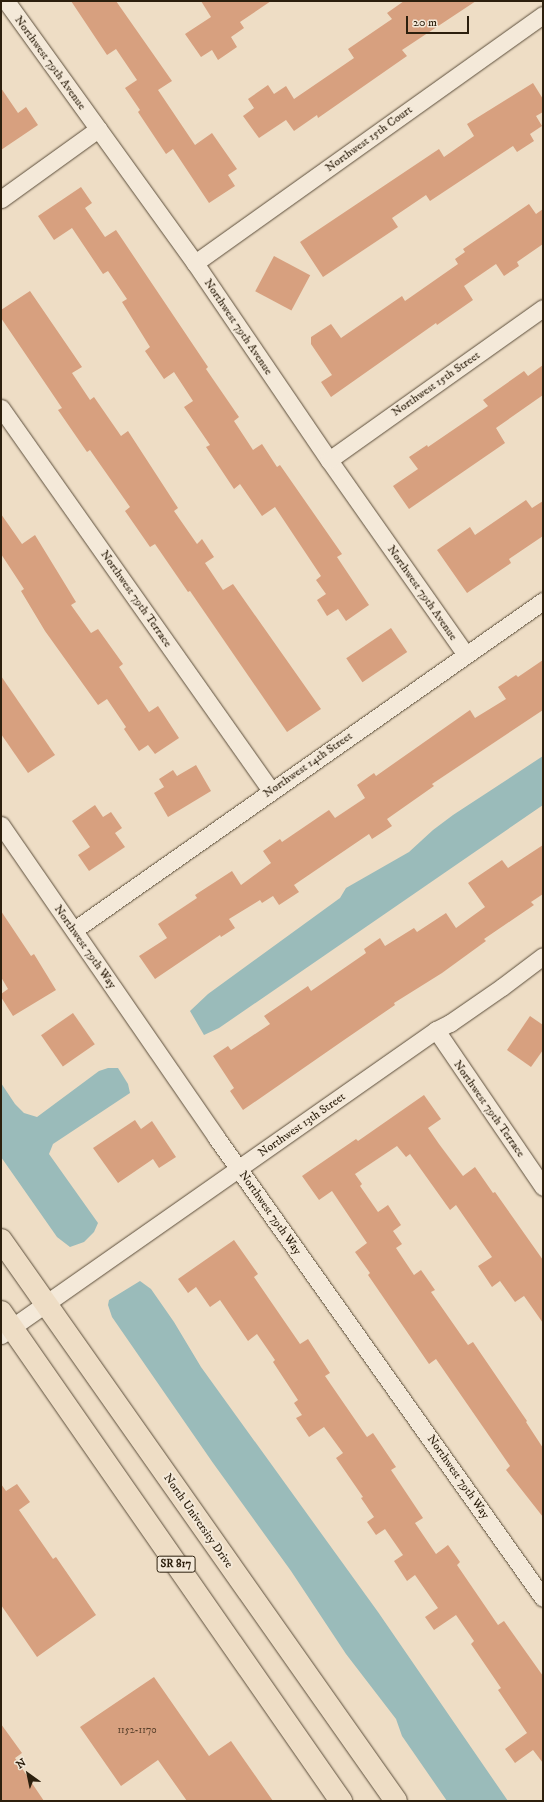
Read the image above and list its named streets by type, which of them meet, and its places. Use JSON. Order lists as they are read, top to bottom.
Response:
{
  "streets": {
    "main road": ["North University Drive", "SR 817"],
    "street": [
      "Northwest 79th Avenue",
      "Northwest 15th Court",
      "Northwest 15th Street",
      "Northwest 79th Terrace",
      "Northwest 14th Street",
      "Northwest 79th Way",
      "Northwest 13th Street"
    ]
  },
  "crossings": [
    ["Northwest 79th Avenue", "Northwest 15th Court"],
    ["Northwest 79th Avenue", "Northwest 15th Street"],
    ["Northwest 79th Avenue", "Northwest 14th Street"],
    ["Northwest 79th Terrace", "Northwest 14th Street"],
    ["Northwest 79th Terrace", "Northwest 13th Street"],
    ["Northwest 14th Street", "Northwest 79th Way"],
    ["Northwest 79th Way", "Northwest 13th Street"],
    ["Northwest 13th Street", "North University Drive"],
    ["Northwest 13th Street", "SR 817"]
  ],
  "house_numbers": ["1152-1170"],
  "scale_bar": "20 m",
  "north": "top left"
}
